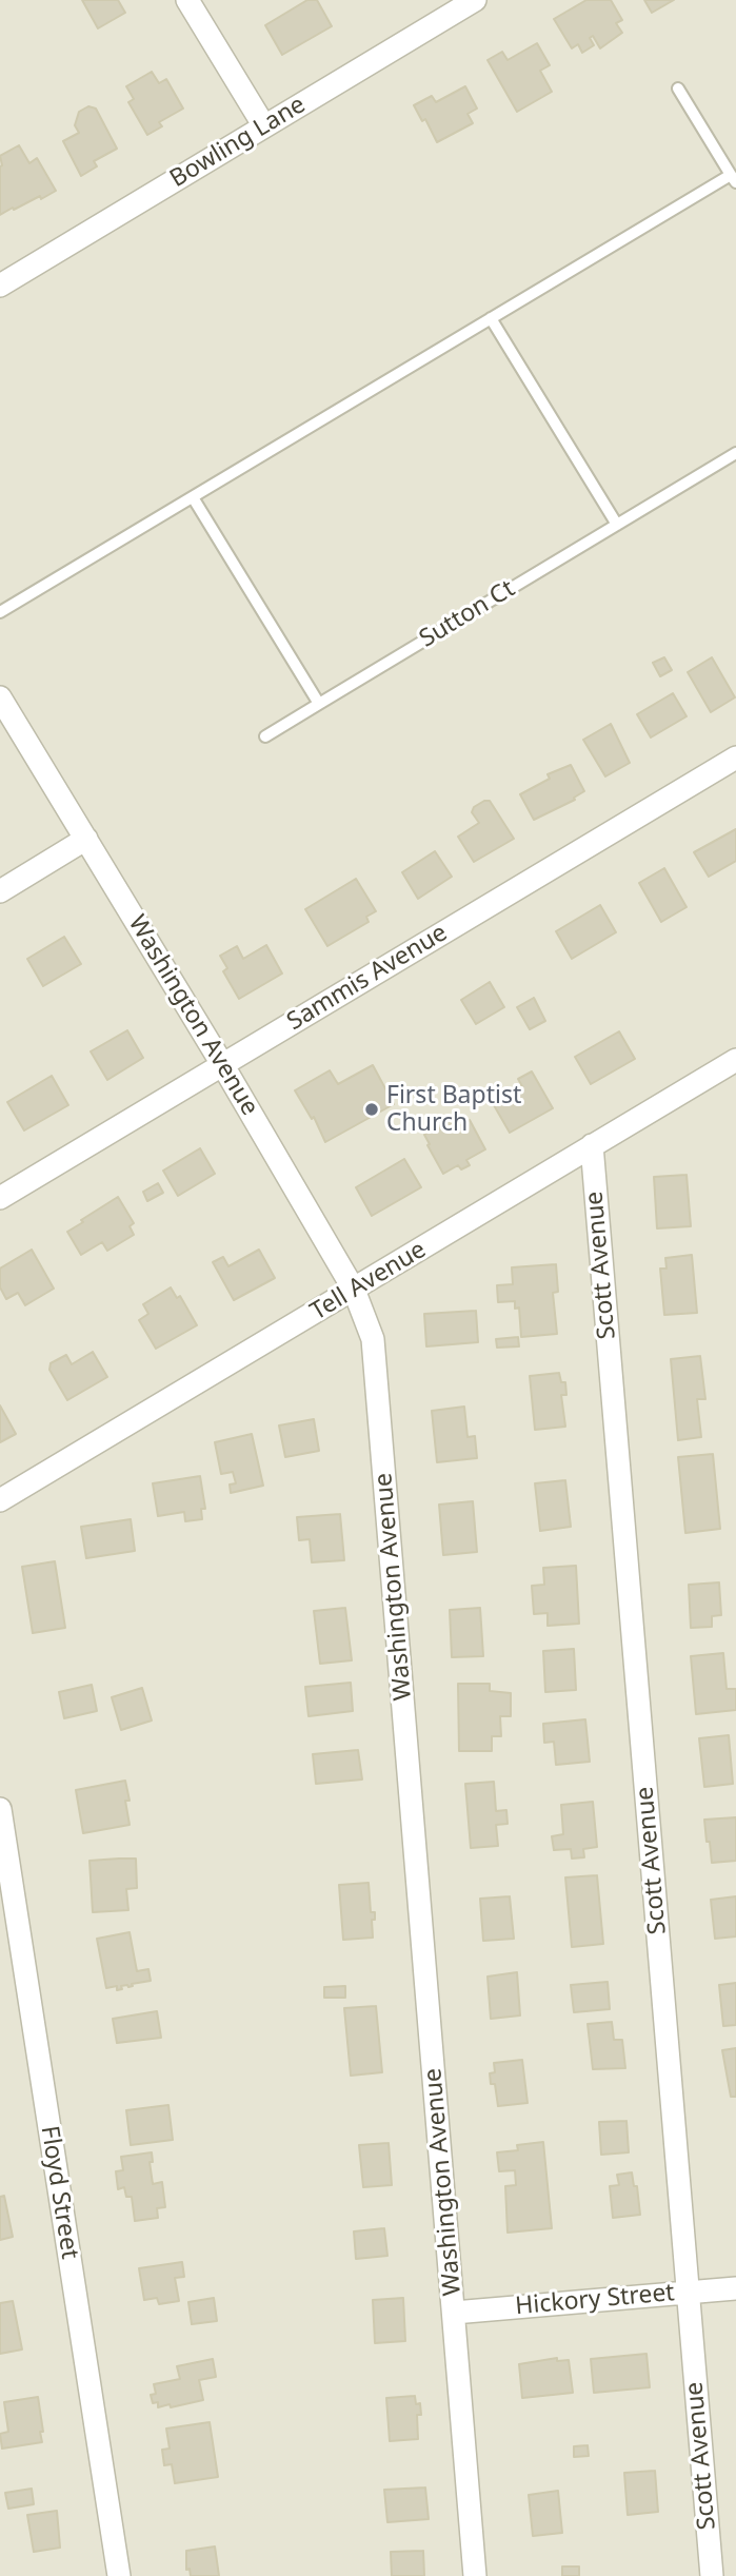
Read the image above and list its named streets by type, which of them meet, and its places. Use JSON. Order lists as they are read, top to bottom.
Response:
{
  "streets": {
    "street": [
      "Bowling Lane",
      "Sammis Avenue",
      "Washington Avenue",
      "Scott Avenue",
      "Tell Avenue",
      "Floyd Street",
      "Hickory Street"
    ],
    "lane": ["Sutton Ct"]
  },
  "crossings": [
    ["Sammis Avenue", "Washington Avenue"],
    ["Washington Avenue", "Tell Avenue"],
    ["Washington Avenue", "Hickory Street"],
    ["Scott Avenue", "Tell Avenue"],
    ["Scott Avenue", "Hickory Street"]
  ],
  "places": ["First Baptist Church"]
}
